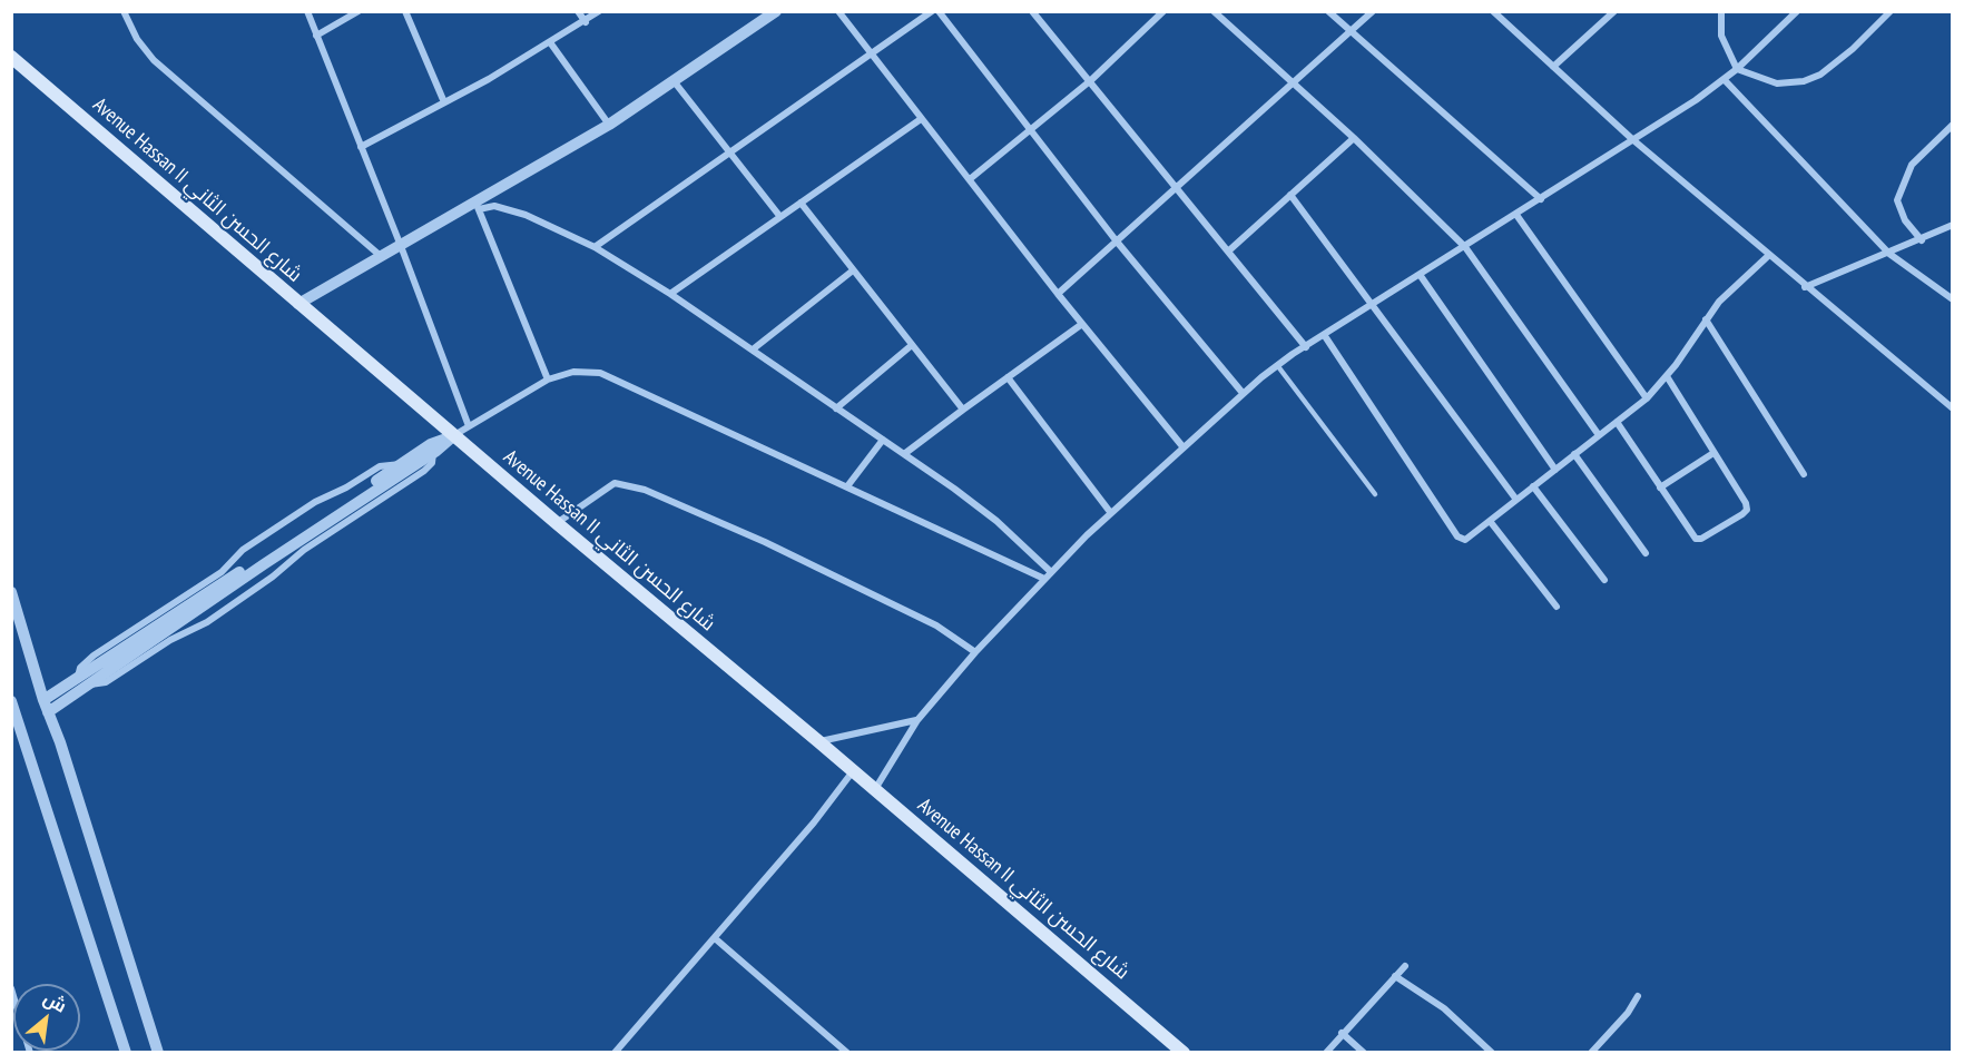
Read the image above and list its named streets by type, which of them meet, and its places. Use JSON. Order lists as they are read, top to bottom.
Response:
{
  "streets": {
    "main road": ["Avenue Hassan II شارع الحسن الثاني"]
  },
  "north": "top right"
}
